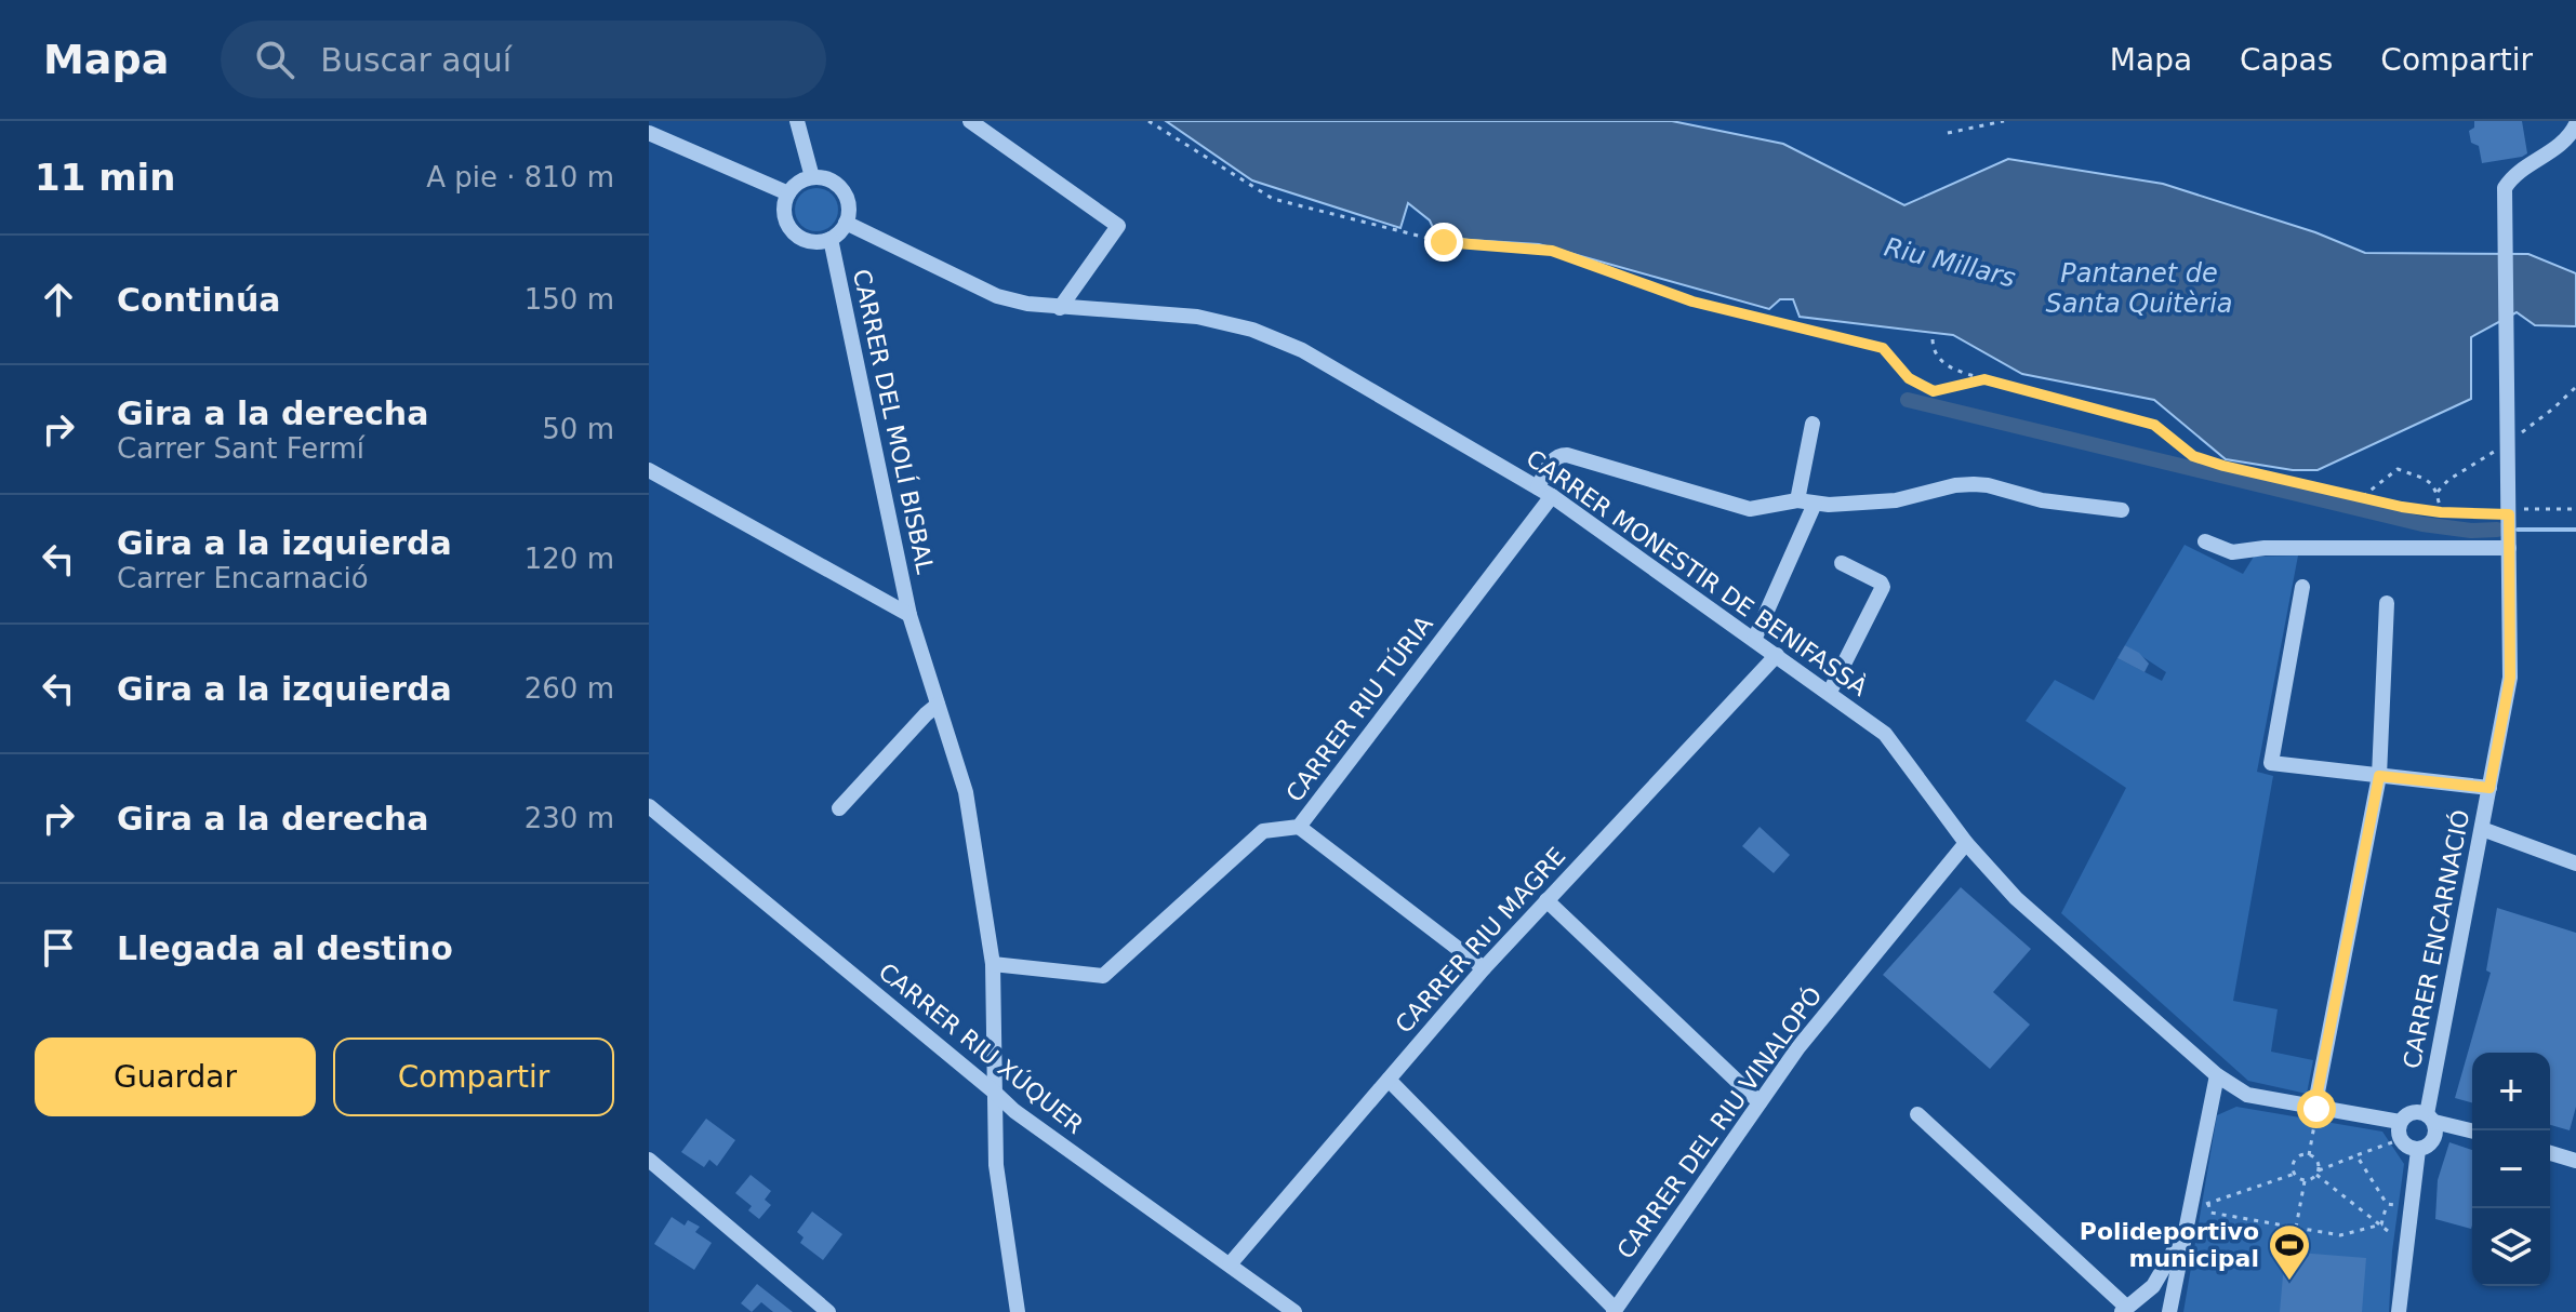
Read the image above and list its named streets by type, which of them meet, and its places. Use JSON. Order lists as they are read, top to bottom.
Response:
{
  "streets": {
    "street": [
      "CARRER DEL MOLÍ BISBAL",
      "CARRER MONESTIR DE BENIFASSÀ",
      "CARRER RIU TÚRIA",
      "CARRER ENCARNACIÓ",
      "CARRER RIU MAGRE",
      "CARRER RIU XÚQUER",
      "CARRER DEL RIU VINALOPÓ"
    ]
  },
  "crossings": [
    ["CARRER DEL MOLÍ BISBAL", "CARRER MONESTIR DE BENIFASSÀ"],
    ["CARRER DEL MOLÍ BISBAL", "CARRER RIU TÚRIA"],
    ["CARRER DEL MOLÍ BISBAL", "CARRER RIU XÚQUER"],
    ["CARRER MONESTIR DE BENIFASSÀ", "CARRER RIU TÚRIA"],
    ["CARRER MONESTIR DE BENIFASSÀ", "CARRER ENCARNACIÓ"],
    ["CARRER MONESTIR DE BENIFASSÀ", "CARRER RIU MAGRE"],
    ["CARRER MONESTIR DE BENIFASSÀ", "CARRER DEL RIU VINALOPÓ"],
    ["CARRER RIU MAGRE", "CARRER RIU XÚQUER"]
  ],
  "water": ["Riu Millars", "Pantanet de Santa Quitèria"],
  "places": {
    "sports": ["Polideportivo municipal"]
  },
  "page": {
    "header": "Mapa",
    "search": "Buscar aquí",
    "nav": ["Mapa", "Capas", "Compartir"],
    "heading": ["11 min", "A pie · 810 m"],
    "list": [
      ["Continúa", "150 m"],
      ["Gira a la derecha", "Carrer Sant Fermí", "50 m"],
      ["Gira a la izquierda", "Carrer Encarnació", "120 m"],
      ["Gira a la izquierda", "260 m"],
      ["Gira a la derecha", "230 m"],
      "Llegada al destino"
    ],
    "buttons": ["Guardar", "Compartir"],
    "map_buttons": ["+", "−"]
  }
}
